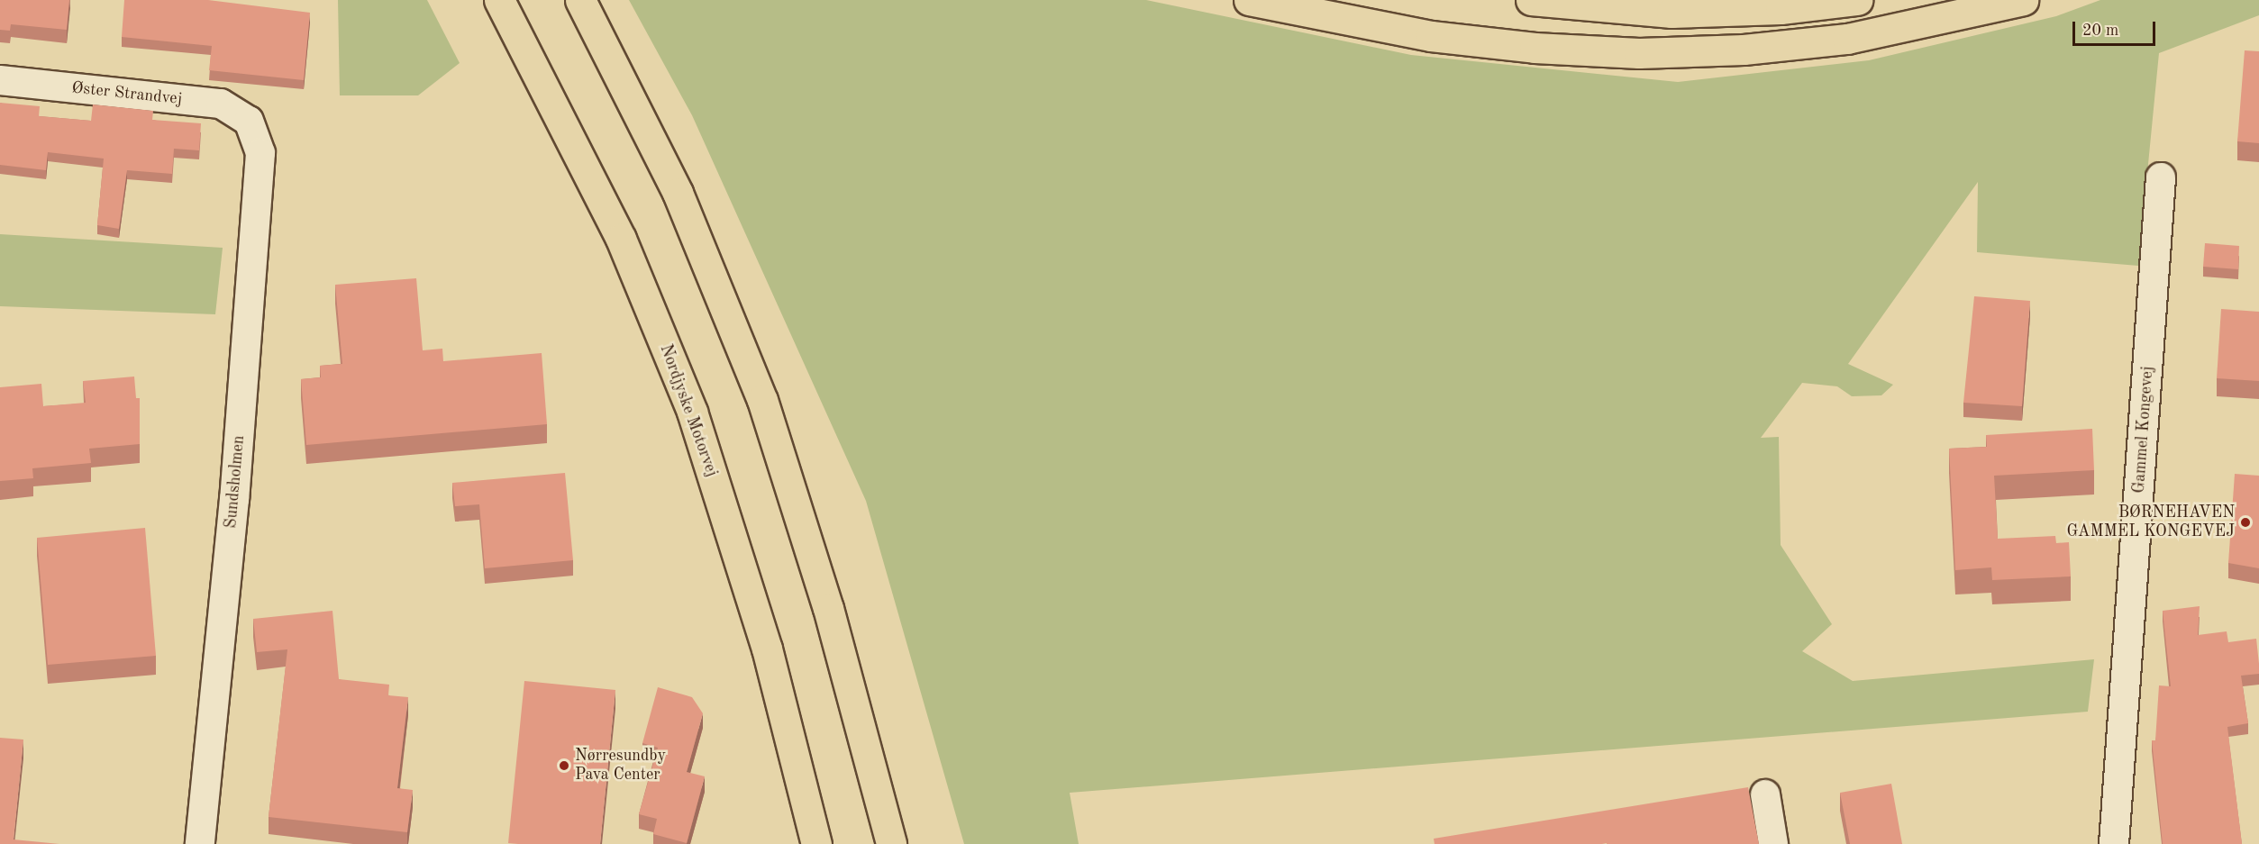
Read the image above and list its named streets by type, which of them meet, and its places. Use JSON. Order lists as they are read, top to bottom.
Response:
{
  "streets": {
    "highway": ["Nordjyske Motorvej"],
    "street": ["Øster Strandvej", "Gammel Kongevej", "Sundsholmen"]
  },
  "crossings": [
    ["Øster Strandvej", "Sundsholmen"]
  ],
  "places": ["BØRNEHAVEN GAMMEL KONGEVEJ", "Nørresundby Pava Center"],
  "scale_bar": "20 m"
}
